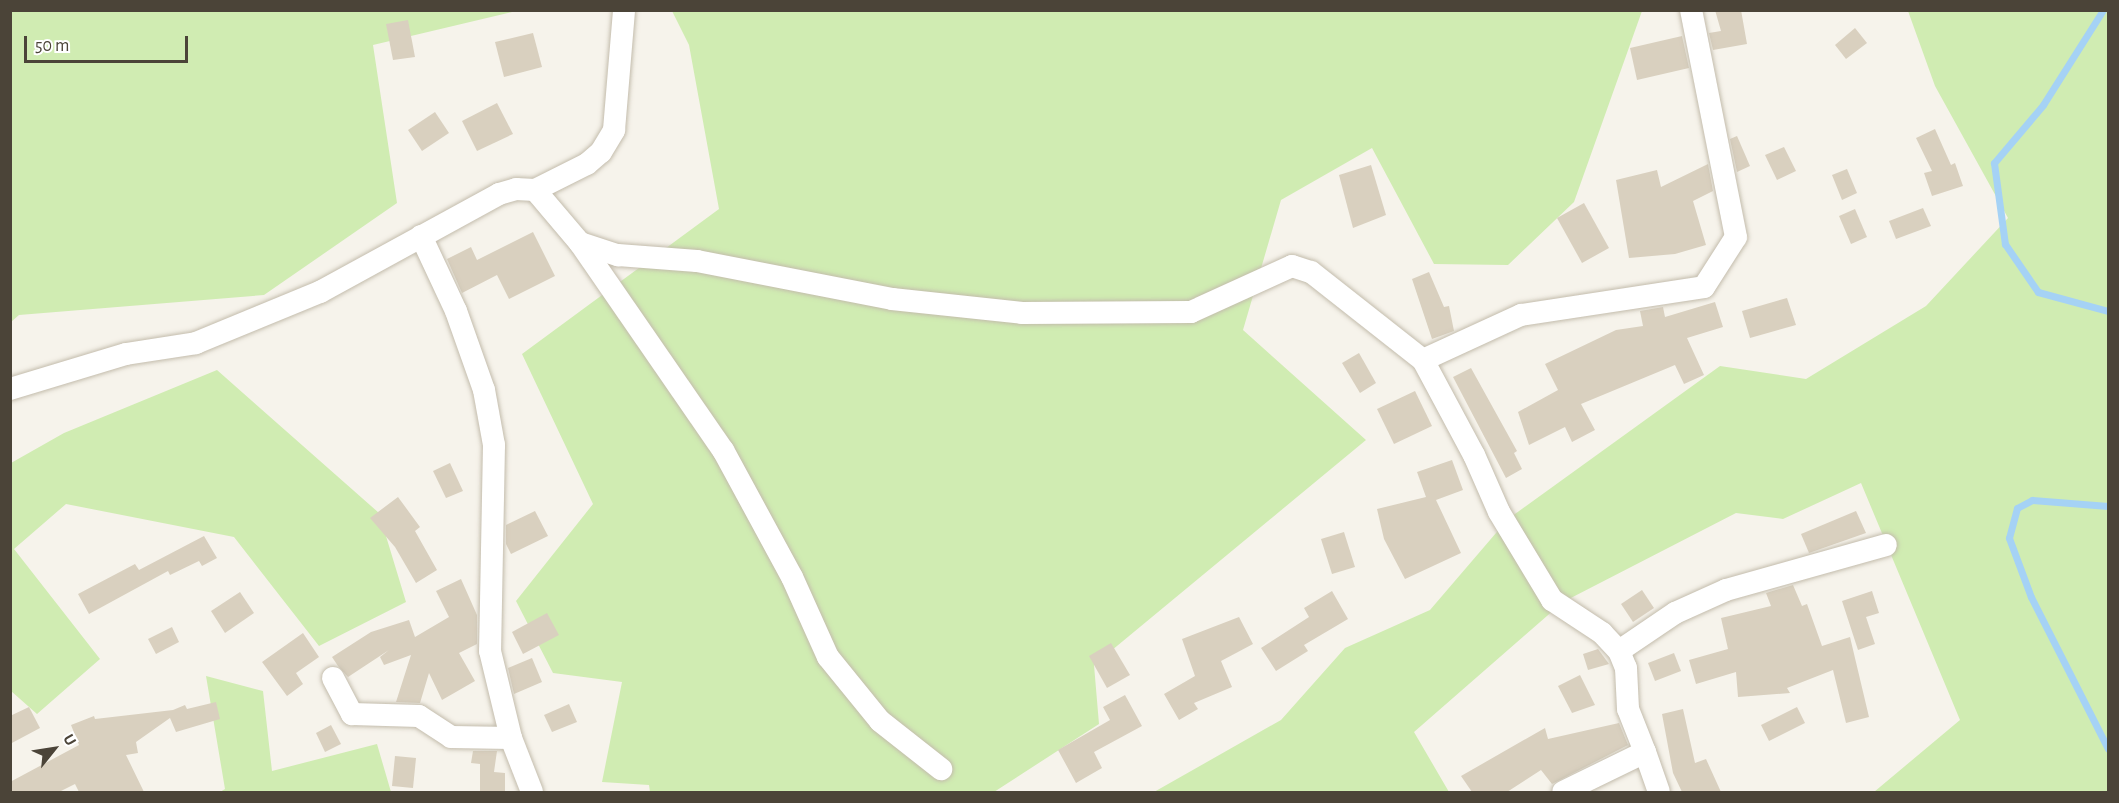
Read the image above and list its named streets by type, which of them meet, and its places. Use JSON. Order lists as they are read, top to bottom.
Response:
{
  "scale_bar": "50 m",
  "north": "top right"
}
